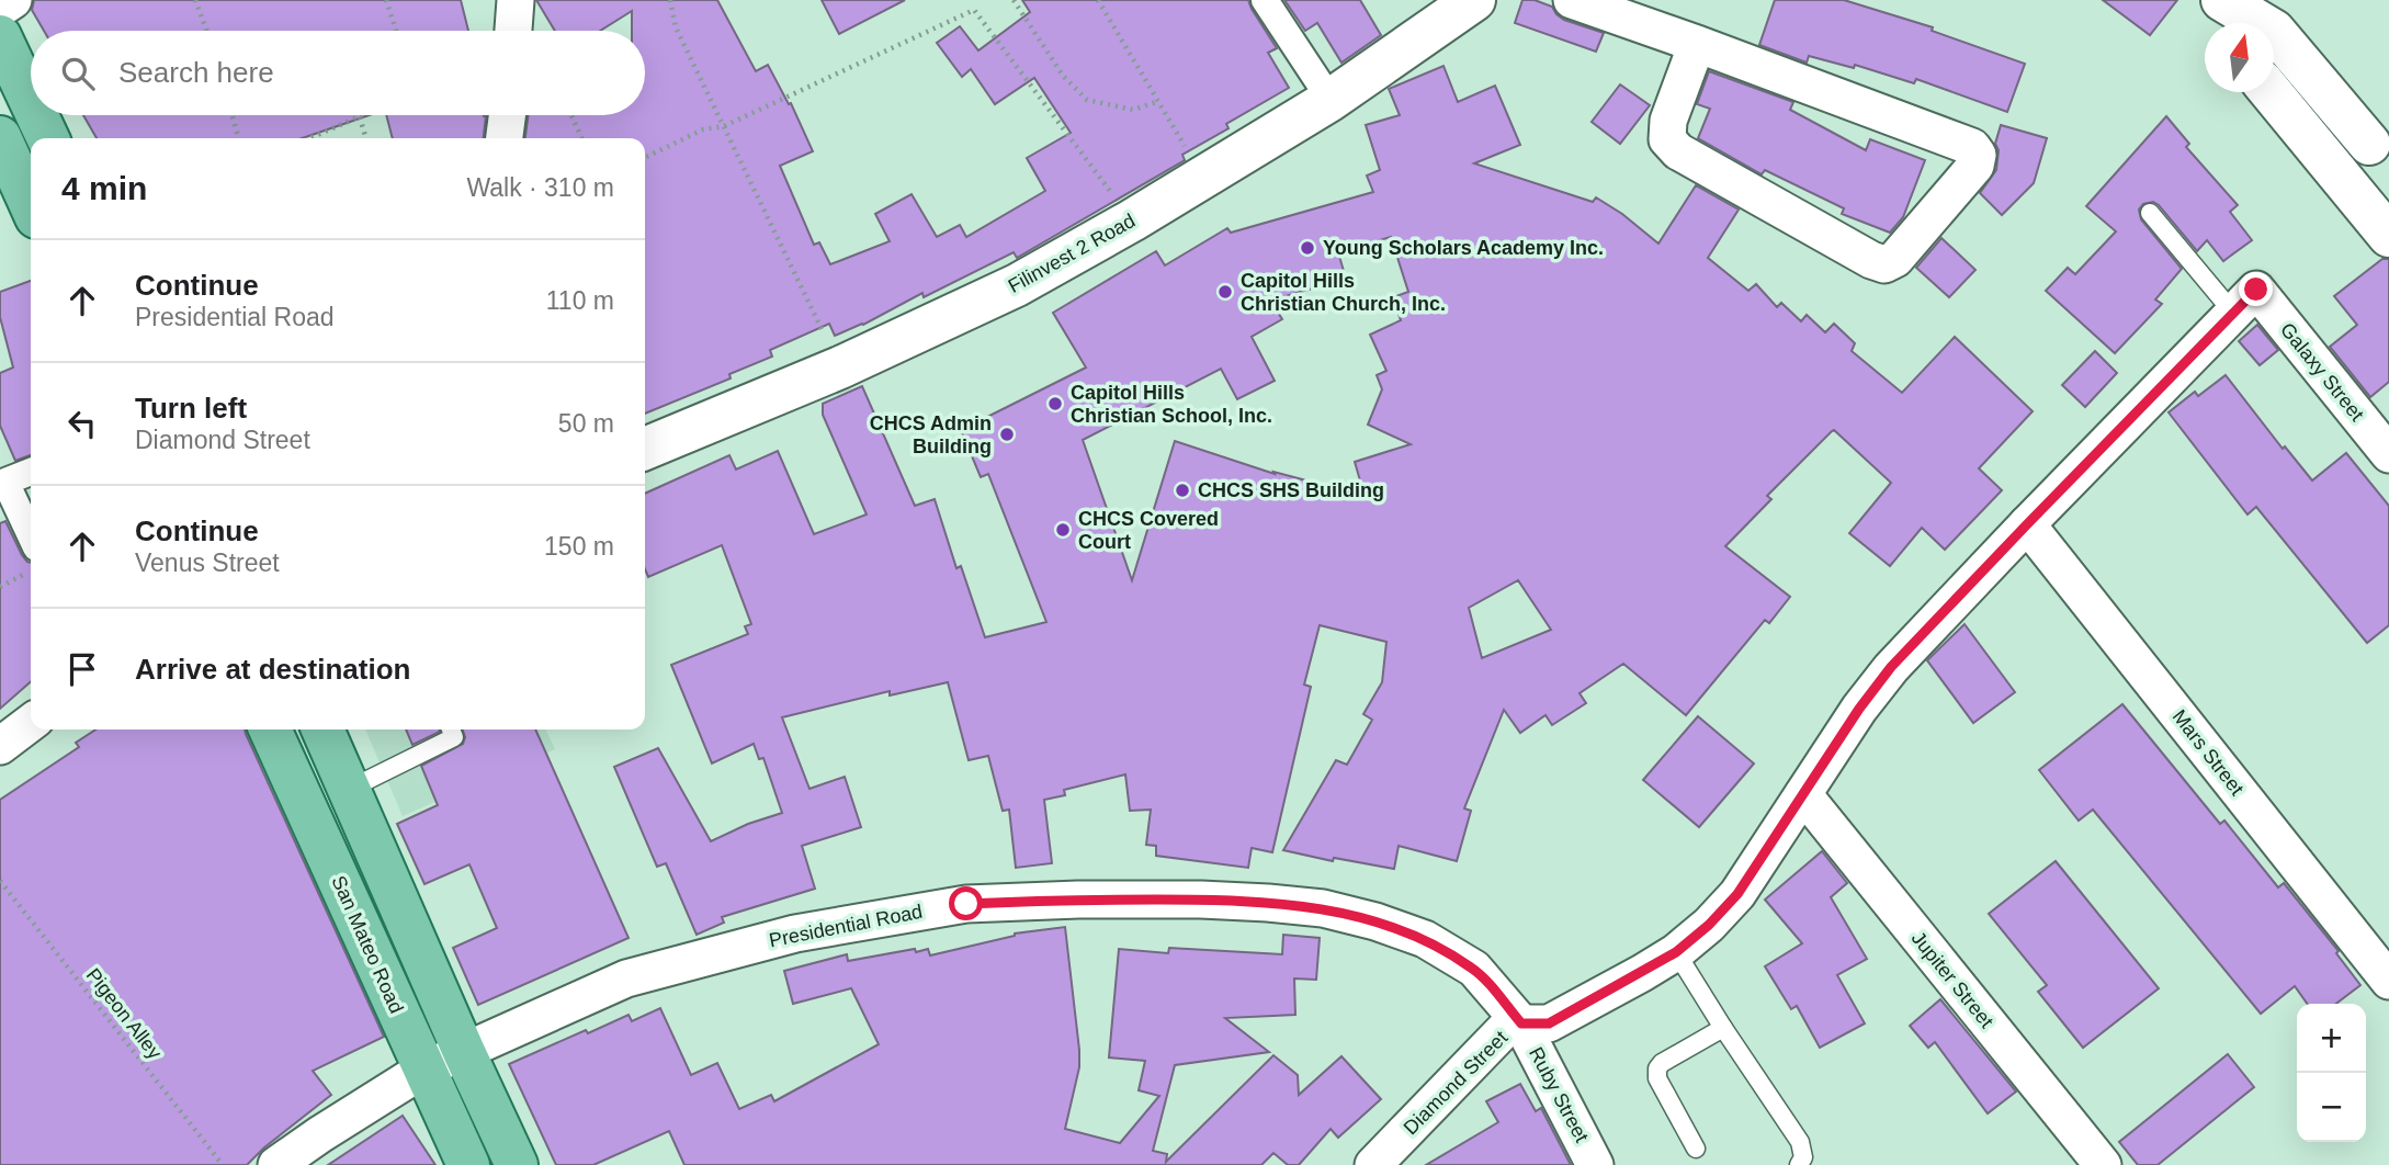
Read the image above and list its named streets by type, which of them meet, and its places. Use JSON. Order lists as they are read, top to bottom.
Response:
{
  "streets": {
    "main road": ["San Mateo Road"],
    "street": [
      "Filinvest 2 Road",
      "Galaxy Street",
      "Mars Street",
      "Presidential Road",
      "Jupiter Street",
      "Diamond Street",
      "Ruby Street"
    ],
    "path": ["Pigeon Alley"]
  },
  "crossings": [
    ["Galaxy Street", "Diamond Street"],
    ["Mars Street", "Diamond Street"],
    ["Presidential Road", "San Mateo Road"],
    ["Presidential Road", "Diamond Street"],
    ["Presidential Road", "Ruby Street"],
    ["Jupiter Street", "Diamond Street"],
    ["Diamond Street", "Ruby Street"]
  ],
  "places": [
    "Young Scholars Academy Inc.",
    "Capitol Hills Christian Church, Inc.",
    "Capitol Hills Christian School, Inc.",
    "CHCS Admin Building",
    "CHCS SHS Building",
    "CHCS Covered Court"
  ],
  "north": "top",
  "page": {
    "search": "Search here",
    "heading": ["4 min", "Walk · 310 m"],
    "list": [
      ["Continue", "Presidential Road", "110 m"],
      ["Turn left", "Diamond Street", "50 m"],
      ["Continue", "Venus Street", "150 m"],
      "Arrive at destination"
    ],
    "map_buttons": ["+", "−"]
  }
}
